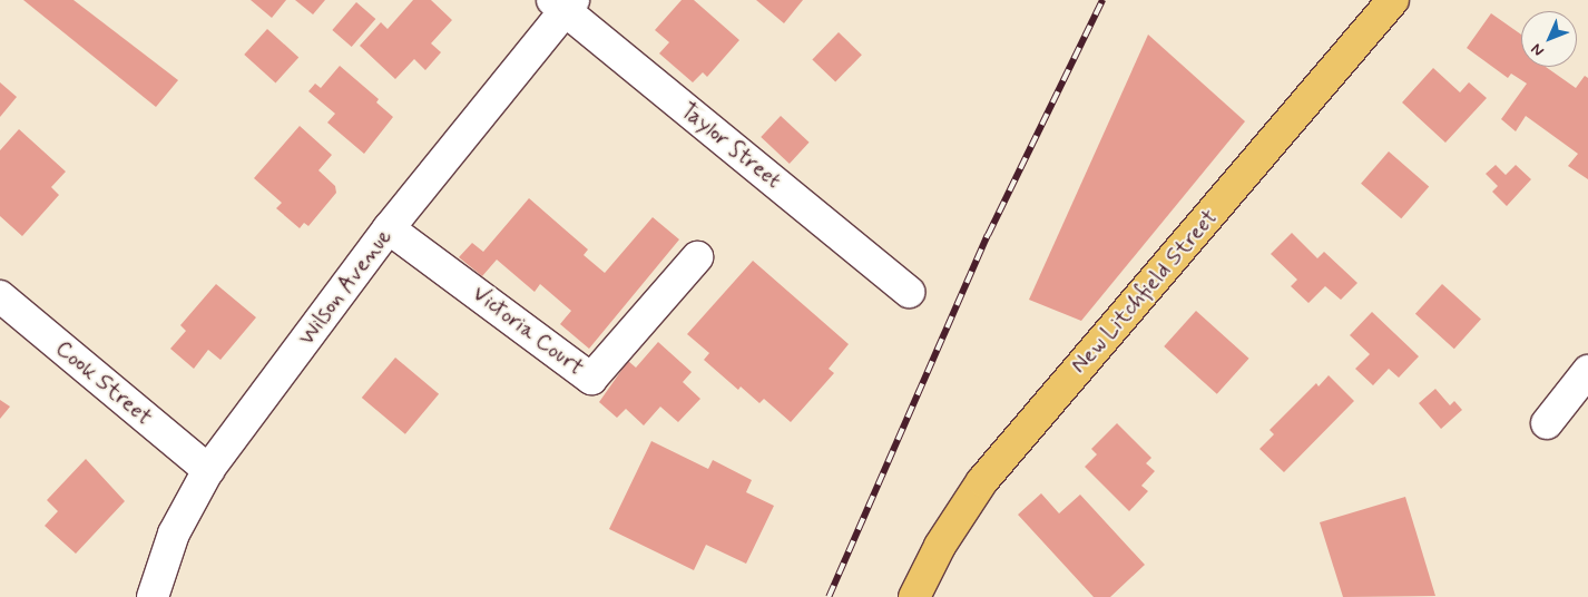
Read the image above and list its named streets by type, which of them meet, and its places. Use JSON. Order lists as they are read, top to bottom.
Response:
{
  "streets": {
    "highway": ["New Litchfield Street"],
    "street": [
      "Taylor Street",
      "Wilson Avenue",
      "Victoria Court",
      "Cook Street"
    ]
  },
  "crossings": [
    ["Taylor Street", "Wilson Avenue"],
    ["Wilson Avenue", "Victoria Court"],
    ["Wilson Avenue", "Cook Street"]
  ],
  "north": "bottom left"
}
